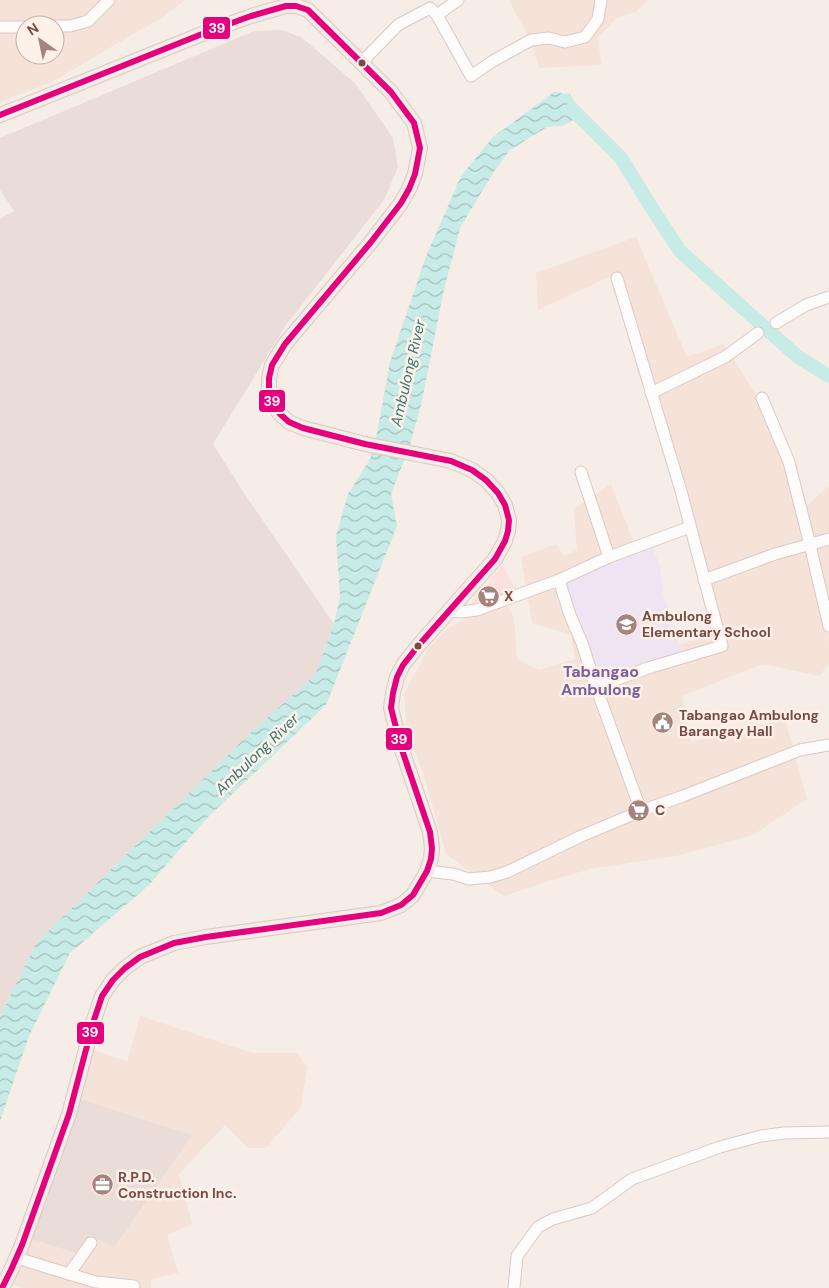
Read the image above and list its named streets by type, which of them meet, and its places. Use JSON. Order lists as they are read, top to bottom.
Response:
{
  "districts": ["Tabangao Ambulong"],
  "water": ["Ambulong River"],
  "places": {
    "supermarket": ["X", "C"],
    "school or university": ["Ambulong Elementary School"],
    "public building": ["Tabangao Ambulong Barangay Hall"],
    "office": ["R.P.D. Construction Inc."]
  },
  "lines": ["transit line 39"],
  "north": "top left"
}
